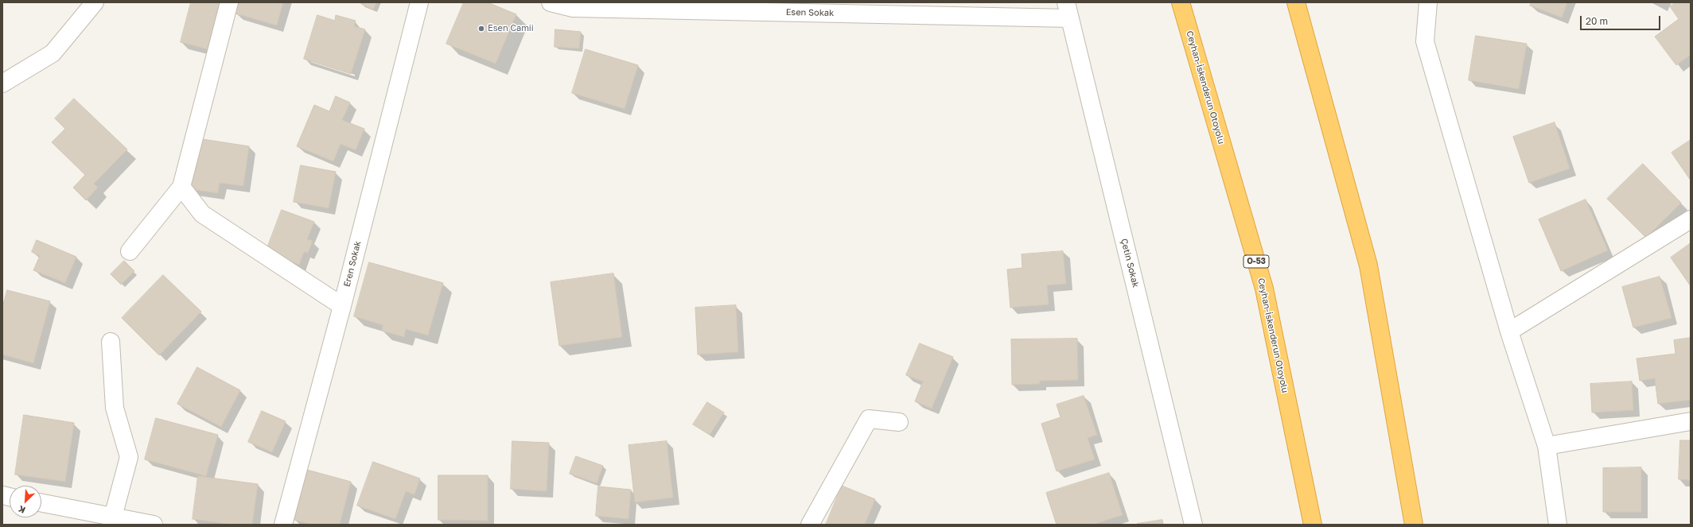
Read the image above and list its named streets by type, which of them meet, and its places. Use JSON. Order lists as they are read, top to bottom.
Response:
{
  "streets": {
    "highway": ["Ceyhan-İskenderun Otoyolu", "O-53"],
    "street": ["Esen Sokak", "Çetin Sokak", "Eren Sokak"]
  },
  "crossings": [
    ["Esen Sokak", "Çetin Sokak"]
  ],
  "places": ["Esen Camii"],
  "scale_bar": "20 m",
  "north": "bottom left"
}
